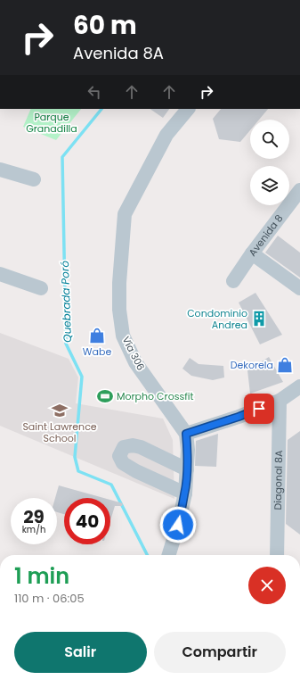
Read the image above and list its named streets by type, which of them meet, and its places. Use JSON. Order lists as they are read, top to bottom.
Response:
{
  "streets": {
    "street": ["Avenida 8", "Vía 306", "Diagonal 8A"]
  },
  "water": ["Quebrada Poró"],
  "parks": ["Parque Granadilla"],
  "places": {
    "building": ["Condominio Andrea"],
    "shop": ["Wabe", "Dekorela"],
    "sports": ["Morpho Crossfit"],
    "school or university": ["Saint Lawrence School"]
  },
  "page": {
    "turn": ["60 m", "Avenida 8A"],
    "speed": "29 km/h",
    "limit": "40",
    "heading": ["1 min", "110 m · 06:05"],
    "buttons": ["Salir", "Compartir"]
  }
}
